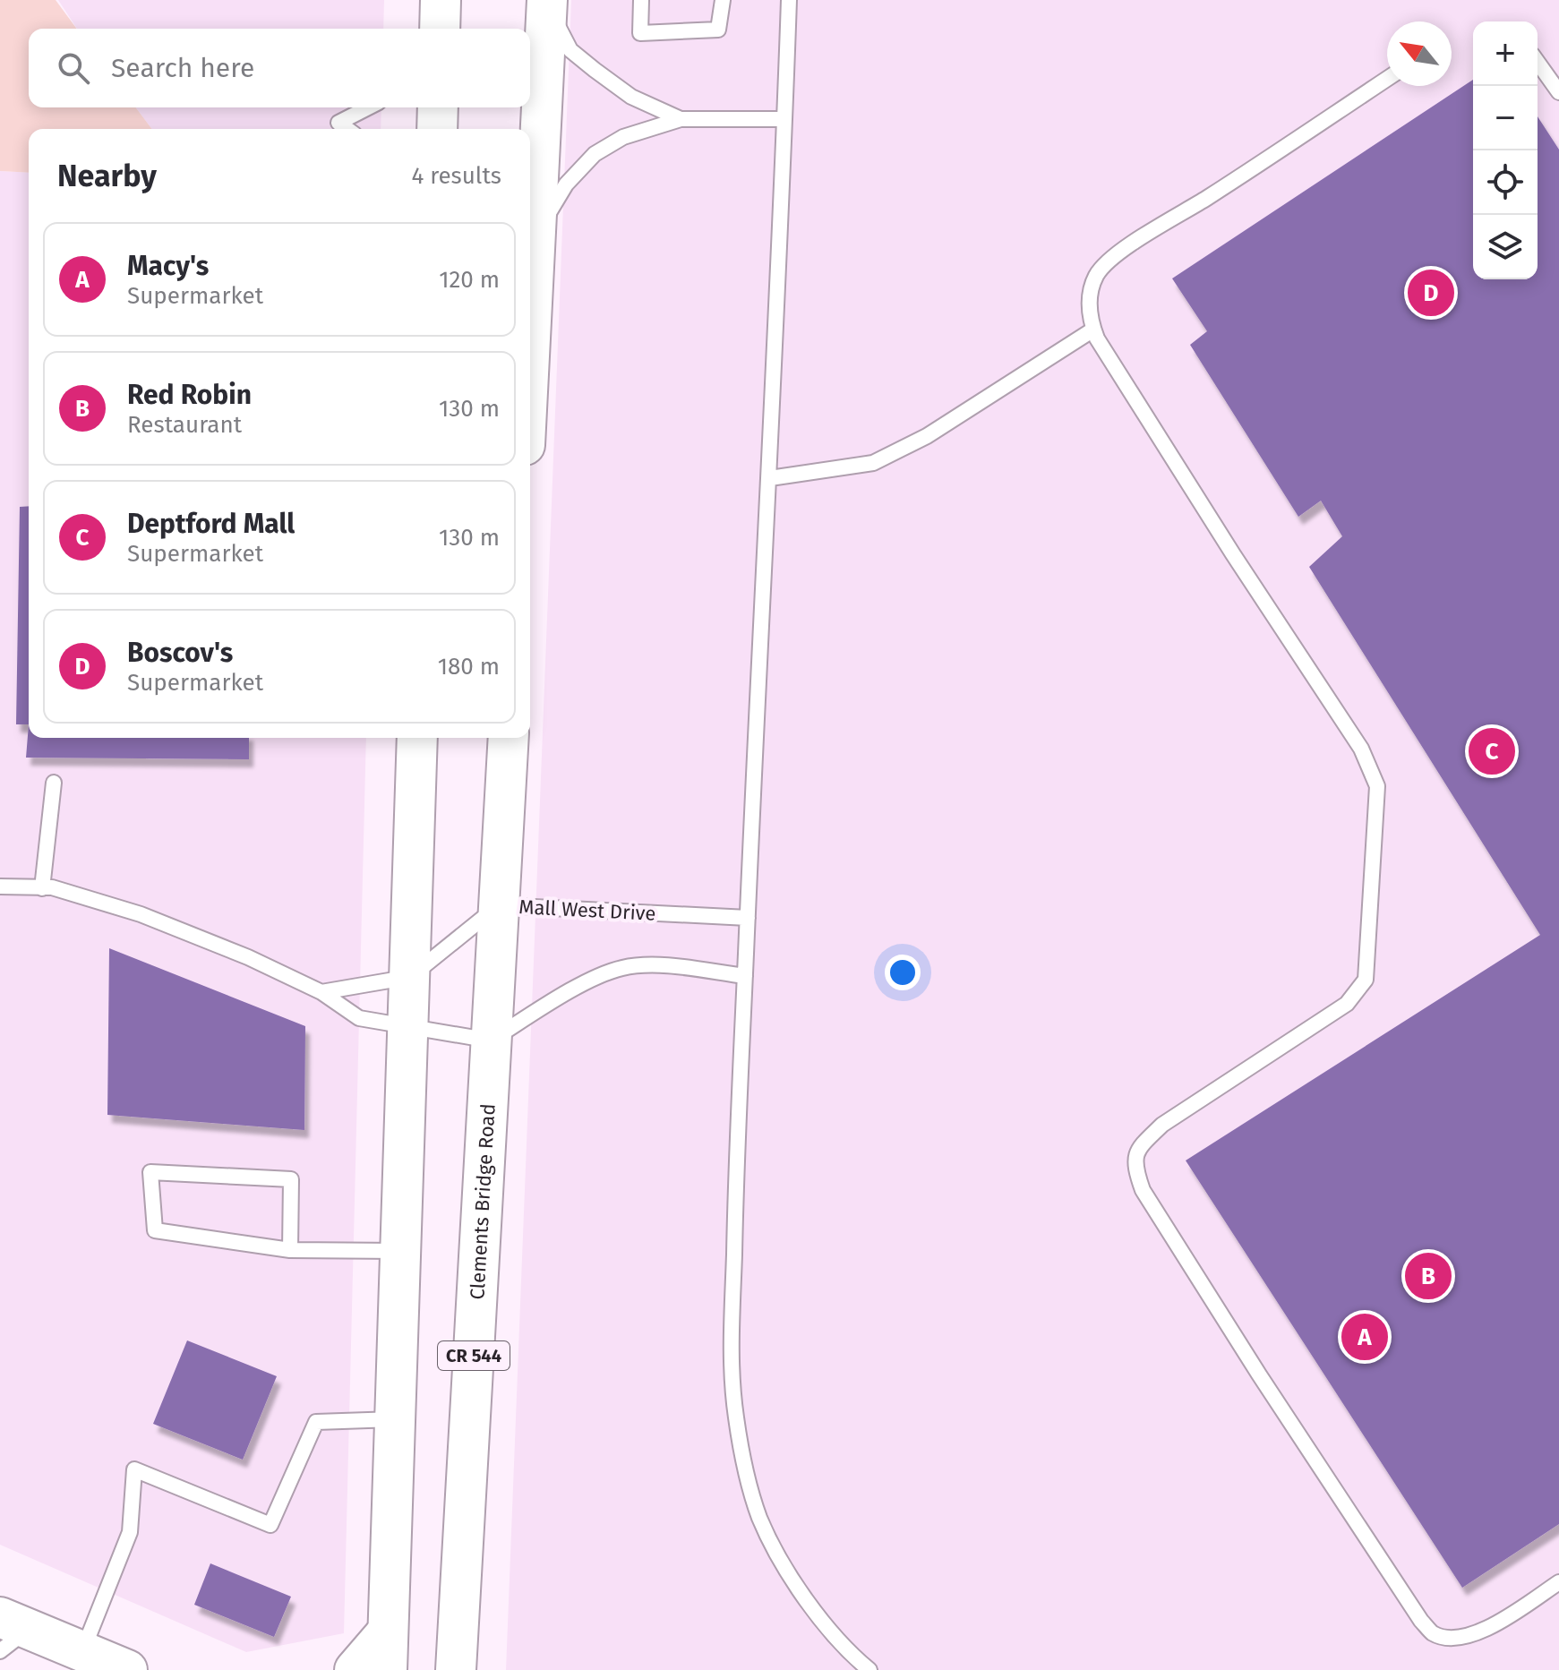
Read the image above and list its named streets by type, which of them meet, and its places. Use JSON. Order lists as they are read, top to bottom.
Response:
{
  "streets": {
    "main road": ["Clements Bridge Road", "CR 544"],
    "lane": ["Mall West Drive"]
  },
  "crossings": [
    ["Mall West Drive", "Clements Bridge Road"]
  ],
  "north": "top left",
  "page": {
    "map_buttons": ["+", "−"],
    "search": "Search here",
    "heading": ["Nearby", "4 results"],
    "list": [
      {
        "mark": "A",
        "name": "Macy's",
        "note": "Supermarket",
        "value": "120 m"
      },
      {
        "mark": "B",
        "name": "Red Robin",
        "note": "Restaurant",
        "value": "130 m"
      },
      {
        "mark": "C",
        "name": "Deptford Mall",
        "note": "Supermarket",
        "value": "130 m"
      },
      {
        "mark": "D",
        "name": "Boscov's",
        "note": "Supermarket",
        "value": "180 m"
      }
    ],
    "pins": [
      "D",
      "C",
      "B",
      "A"
    ]
  }
}
